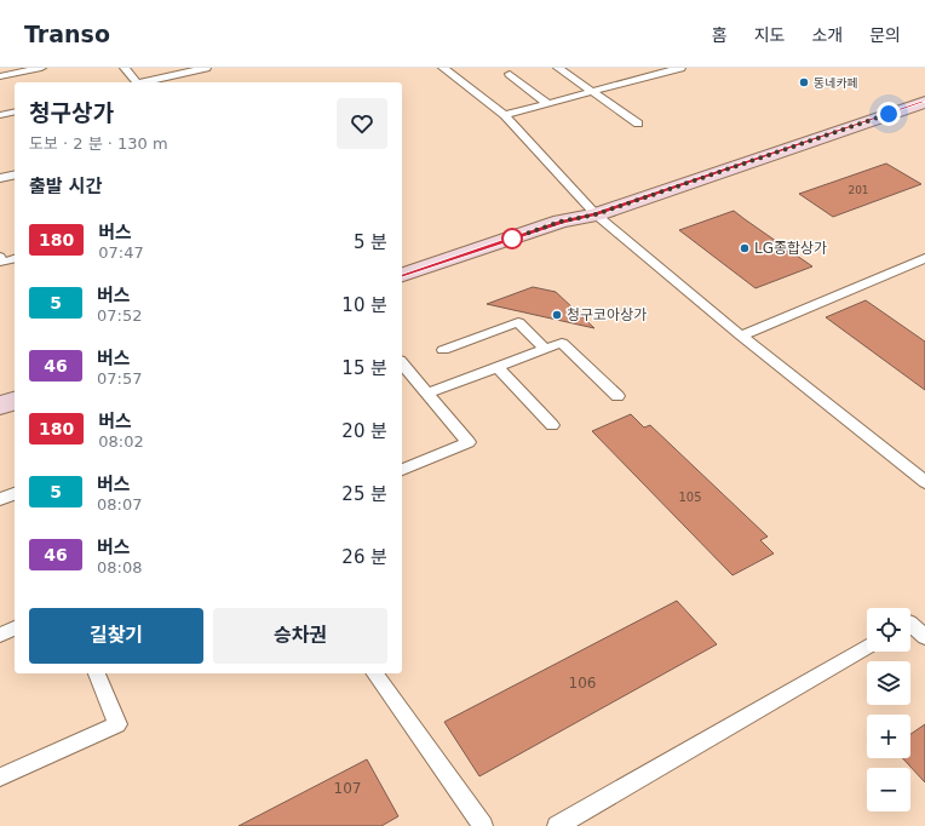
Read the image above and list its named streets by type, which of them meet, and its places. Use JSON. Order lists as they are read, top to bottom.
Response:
{
  "places": ["동네카페", "LG종합상가", "청구코아상가"],
  "lines": ["bus line 180"],
  "house_numbers": [
    "201",
    "105",
    "106",
    "107"
  ],
  "page": {
    "header": "Transo",
    "nav": [
      "홈",
      "지도",
      "소개",
      "문의"
    ],
    "heading": [
      ["청구상가", "도보 · 2 분 · 130 m"],
      "출발 시간"
    ],
    "list": [
      {
        "mark": "180",
        "name": "버스",
        "note": "07:47",
        "value": "5 분"
      },
      {
        "mark": "5",
        "name": "버스",
        "note": "07:52",
        "value": "10 분"
      },
      {
        "mark": "46",
        "name": "버스",
        "note": "07:57",
        "value": "15 분"
      },
      {
        "mark": "180",
        "name": "버스",
        "note": "08:02",
        "value": "20 분"
      },
      {
        "mark": "5",
        "name": "버스",
        "note": "08:07",
        "value": "25 분"
      },
      {
        "mark": "46",
        "name": "버스",
        "note": "08:08",
        "value": "26 분"
      }
    ],
    "buttons": ["길찾기", "승차권"],
    "map_buttons": ["+", "−"]
  }
}
